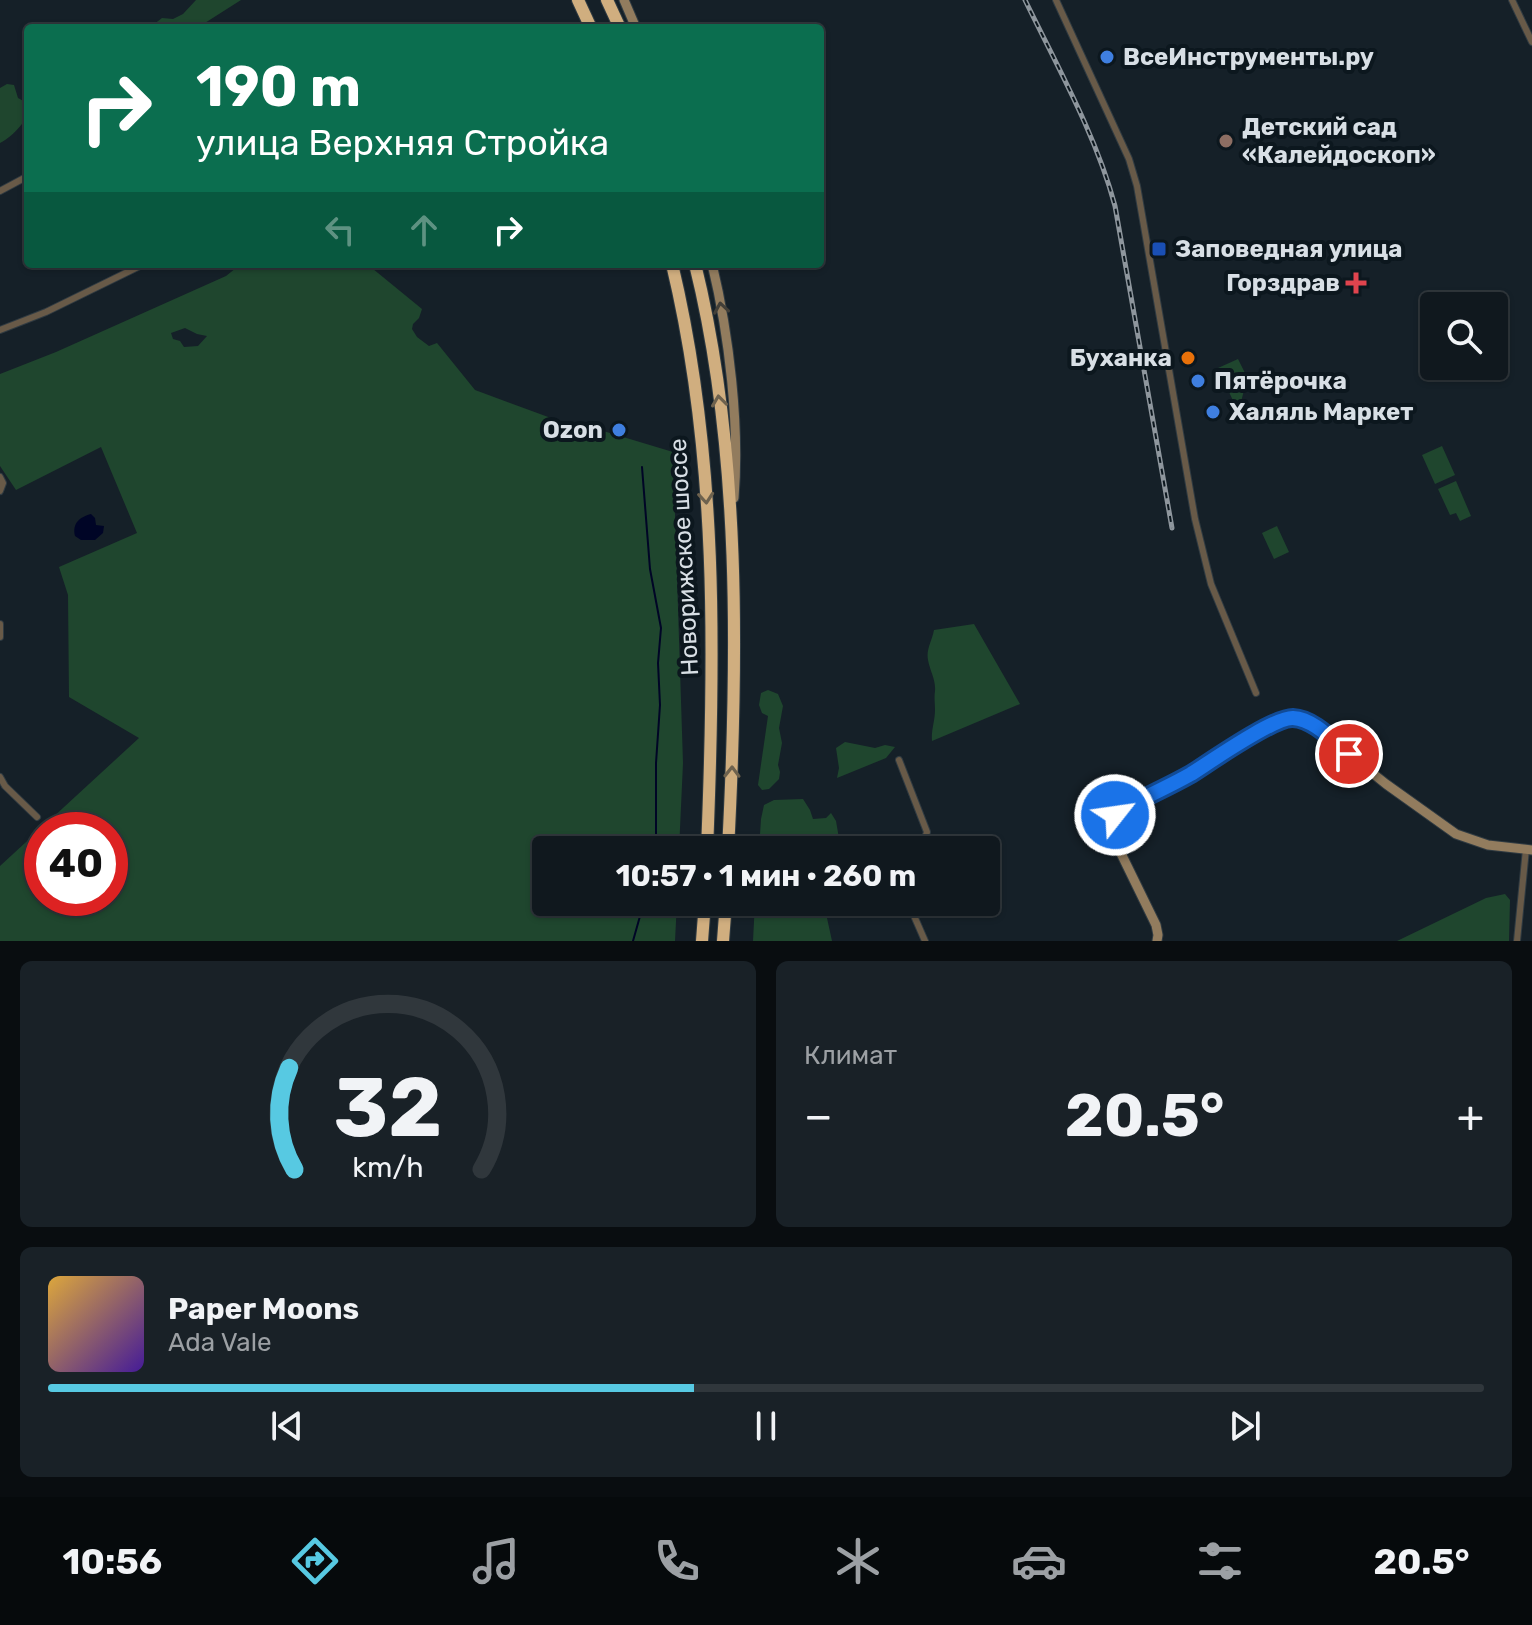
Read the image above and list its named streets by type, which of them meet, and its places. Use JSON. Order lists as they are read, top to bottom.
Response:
{
  "streets": {
    "highway": ["Новорижское шоссе"]
  },
  "places": {
    "other": [
      "ВсеИнструменты.ру",
      "Детский сад «Калейдоскоп»",
      "Буханка",
      "Пятёрочка",
      "Халяль Маркет",
      "Ozon"
    ],
    "transit": ["Заповедная улица"],
    "health": ["Горздрав"]
  },
  "page": {
    "turn": ["190 m", "улица Верхняя Стройка"],
    "limit": "40",
    "trip": "10:57 · 1 мин · 260 m",
    "tile": "Климат",
    "heat": ["−", "20.5°", "+"],
    "song": ["Paper Moons", "Ada Vale"],
    "tabs": ["10:56", "20.5°"],
    "gauge": ["32", "km/h"]
  }
}
